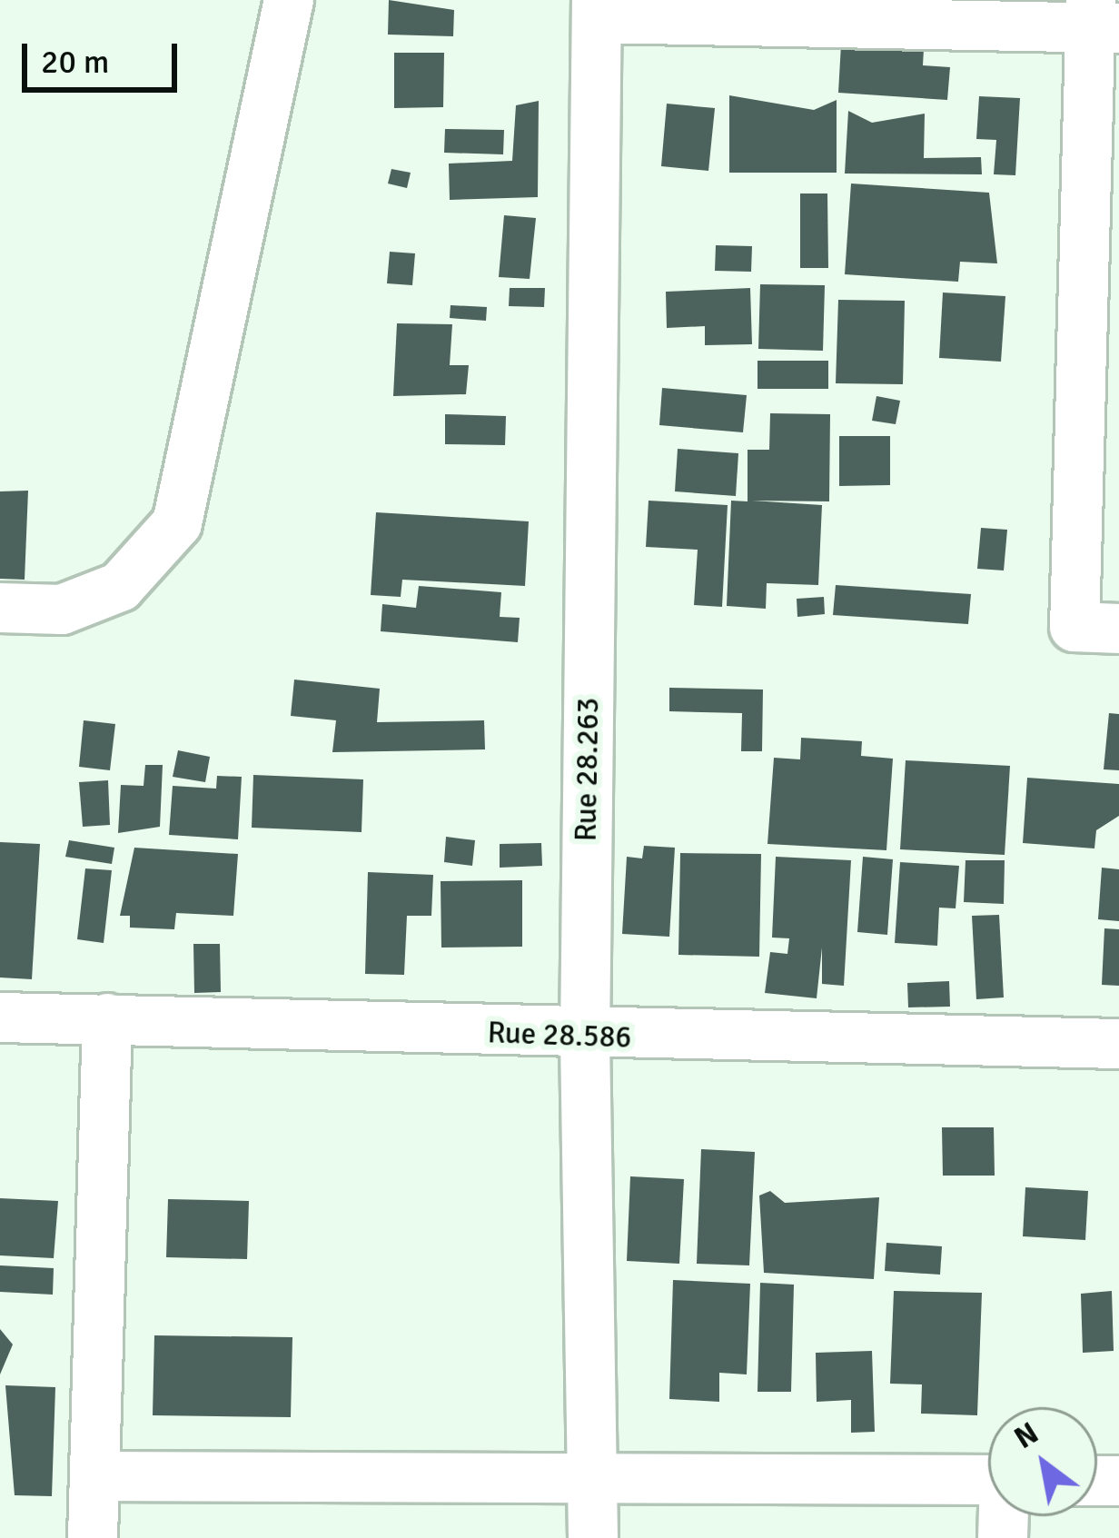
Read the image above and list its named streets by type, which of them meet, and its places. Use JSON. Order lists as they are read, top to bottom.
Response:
{
  "streets": {
    "street": ["Rue 28.263", "Rue 28.586"]
  },
  "crossings": [
    ["Rue 28.263", "Rue 28.586"]
  ],
  "scale_bar": "20 m",
  "north": "top left"
}
